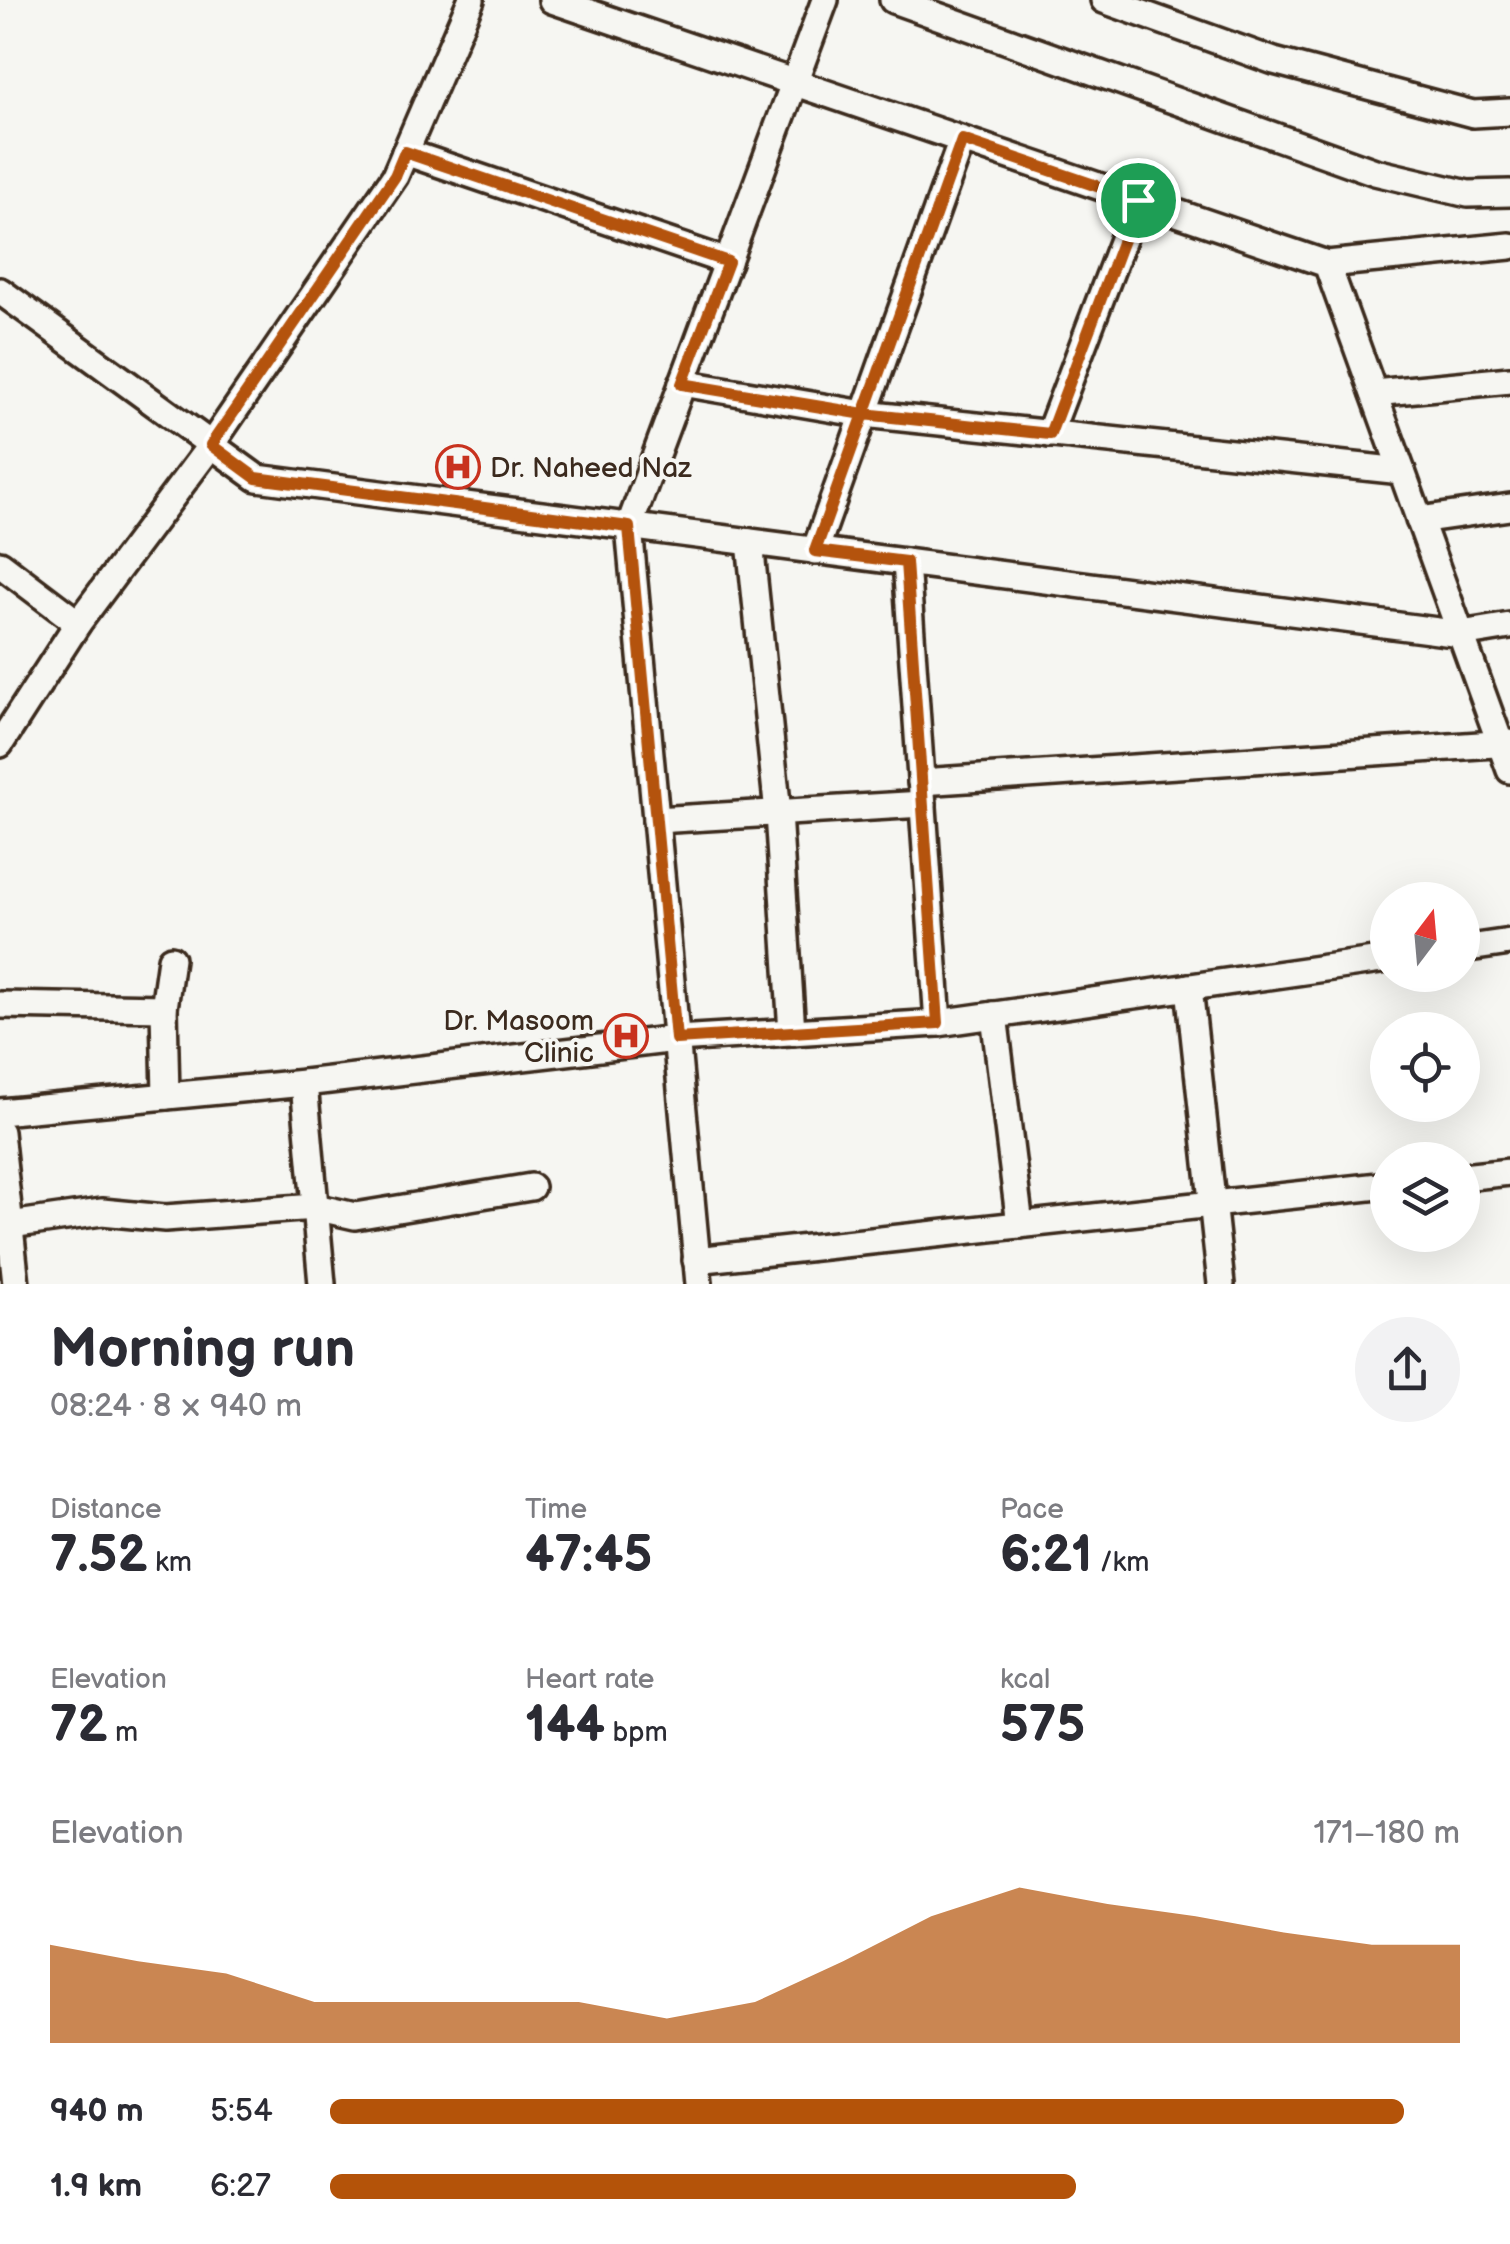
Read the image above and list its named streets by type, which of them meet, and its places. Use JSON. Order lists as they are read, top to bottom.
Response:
{
  "places": {
    "hospital": ["Dr. Naheed Naz", "Dr. Masoom Clinic"]
  },
  "north": "top",
  "page": {
    "heading": ["Morning run", "08:24 · 8 × 940 m"],
    "stats": [
      ["Distance", "7.52 km"],
      ["Time", "47:45"],
      ["Pace", "6:21 /km"],
      ["Elevation", "72 m"],
      ["Heart rate", "144 bpm"],
      ["kcal", "575"]
    ],
    "chart": ["Elevation", "171–180 m"],
    "list": [
      {
        "name": "940 m",
        "note": "5:54"
      },
      {
        "name": "1.9 km",
        "note": "6:27"
      }
    ]
  }
}
